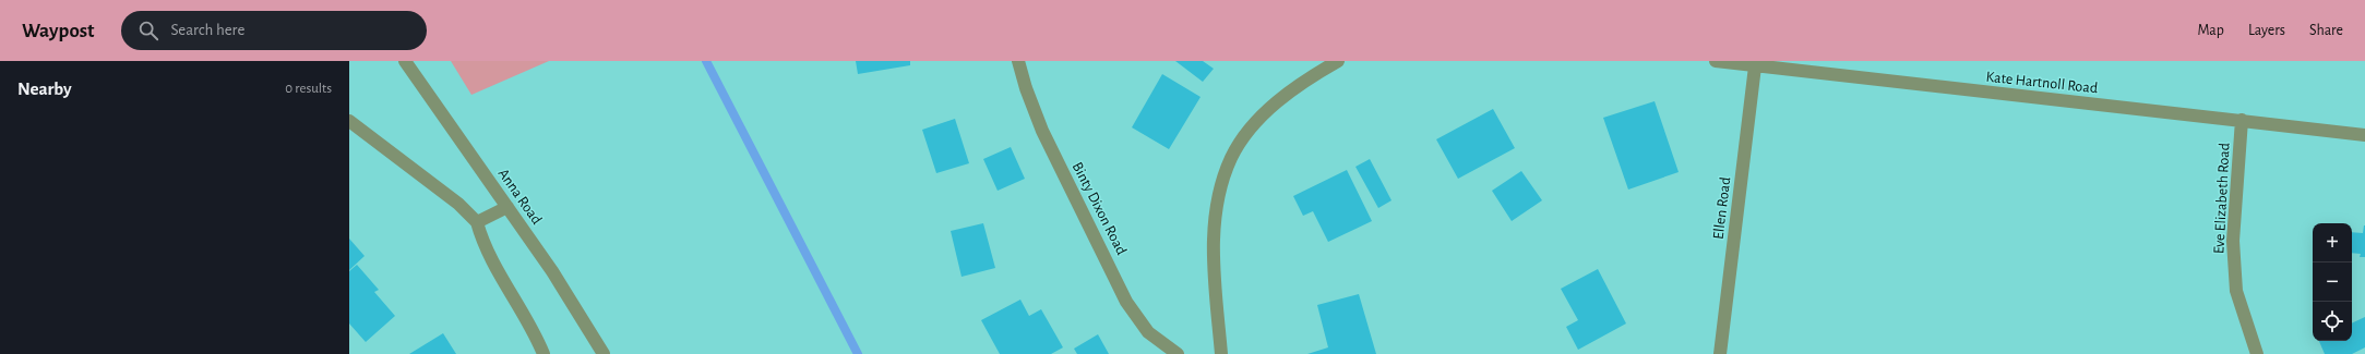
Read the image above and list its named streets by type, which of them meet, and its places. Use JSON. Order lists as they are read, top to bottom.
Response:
{
  "streets": {
    "street": [
      "Kate Hartnoll Road",
      "Anna Road",
      "Eve Elizabeth Road",
      "Binty Dixon Road",
      "Ellen Road"
    ]
  },
  "crossings": [
    ["Kate Hartnoll Road", "Eve Elizabeth Road"],
    ["Kate Hartnoll Road", "Ellen Road"]
  ],
  "page": {
    "header": "Waypost",
    "search": "Search here",
    "nav": ["Map", "Layers", "Share"],
    "heading": ["Nearby", "0 results"],
    "map_buttons": ["+", "−"]
  }
}
